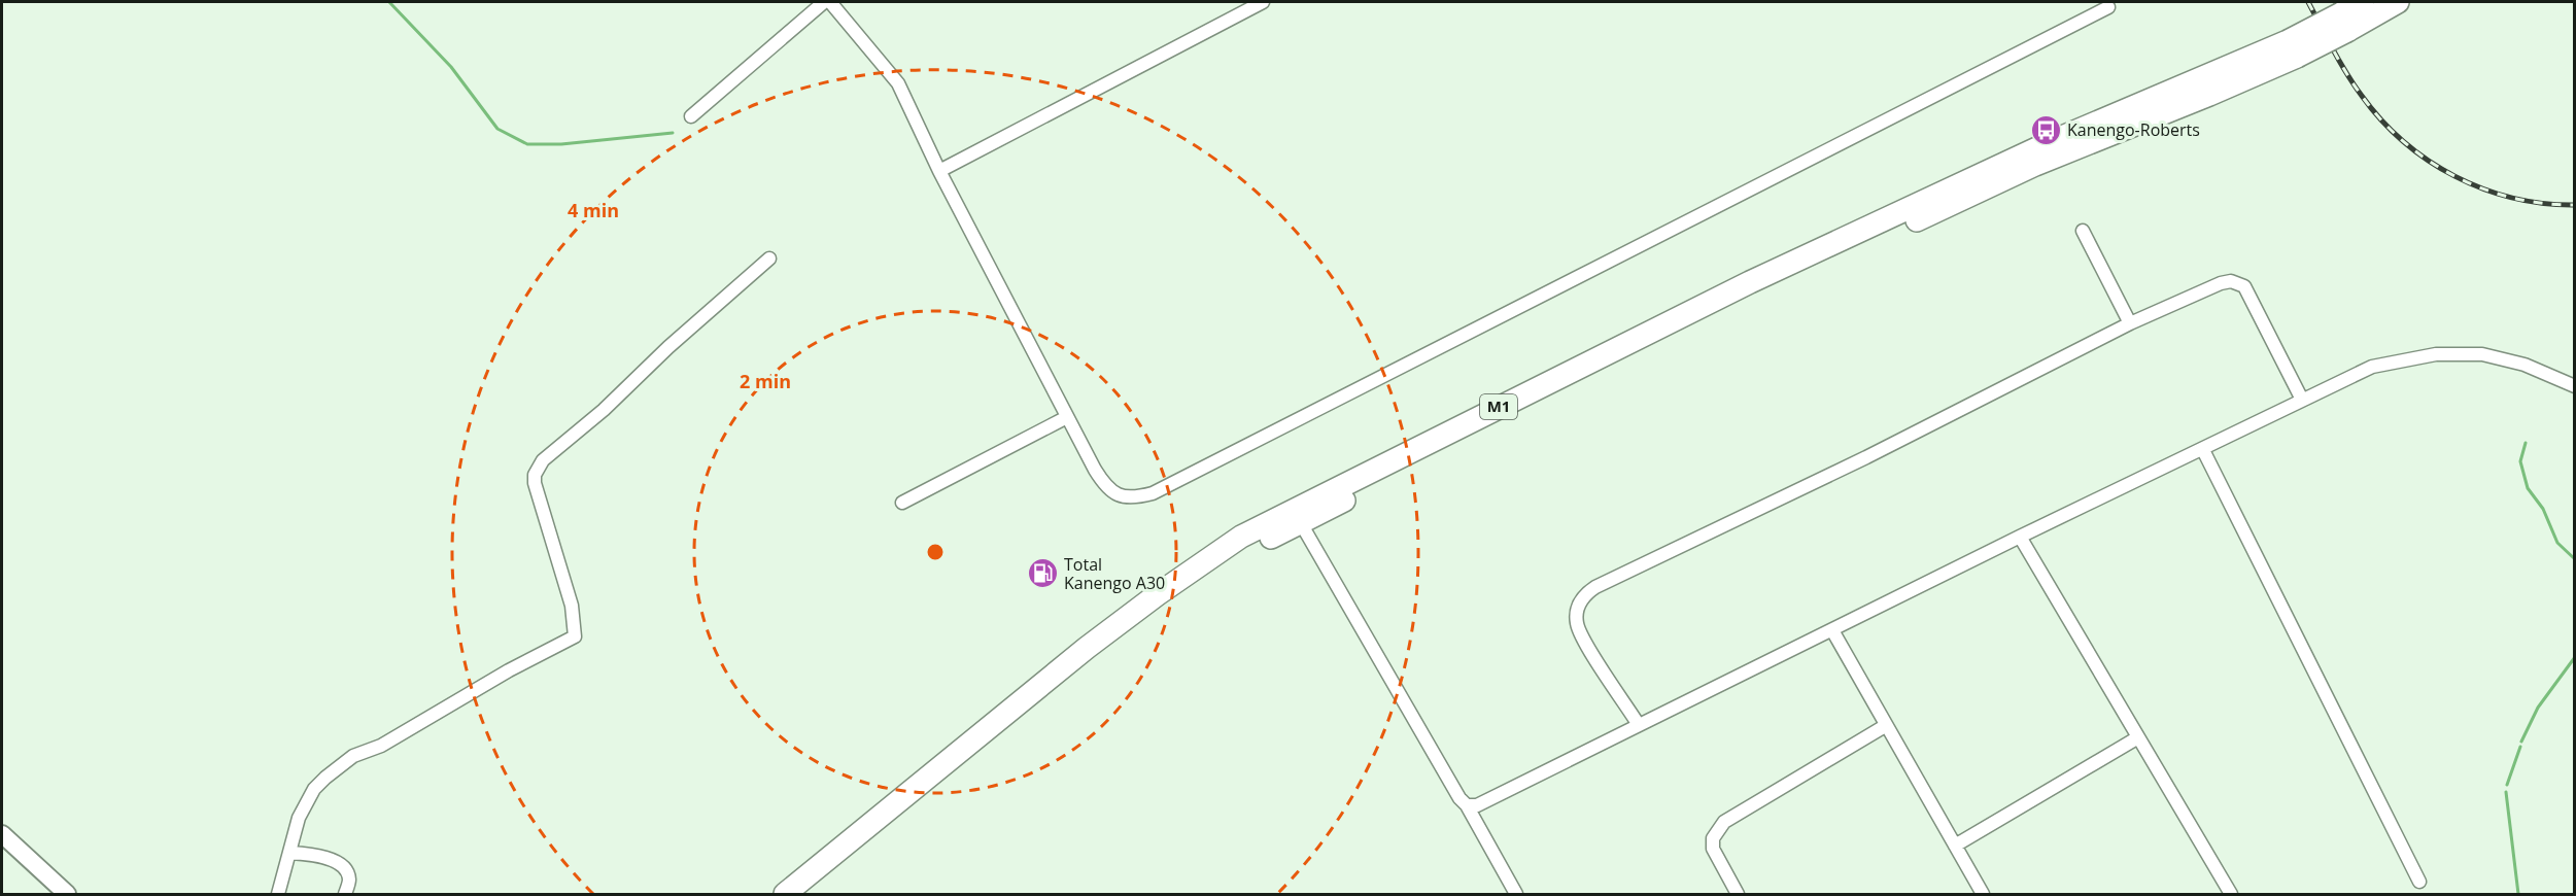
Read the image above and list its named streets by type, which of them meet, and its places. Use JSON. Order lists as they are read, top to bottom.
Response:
{
  "streets": {
    "highway": ["M1"]
  },
  "places": {
    "bus stop": ["Kanengo-Roberts"],
    "fuel station": ["Total Kanengo A30"]
  },
  "rings": ["4 min", "2 min"]
}
